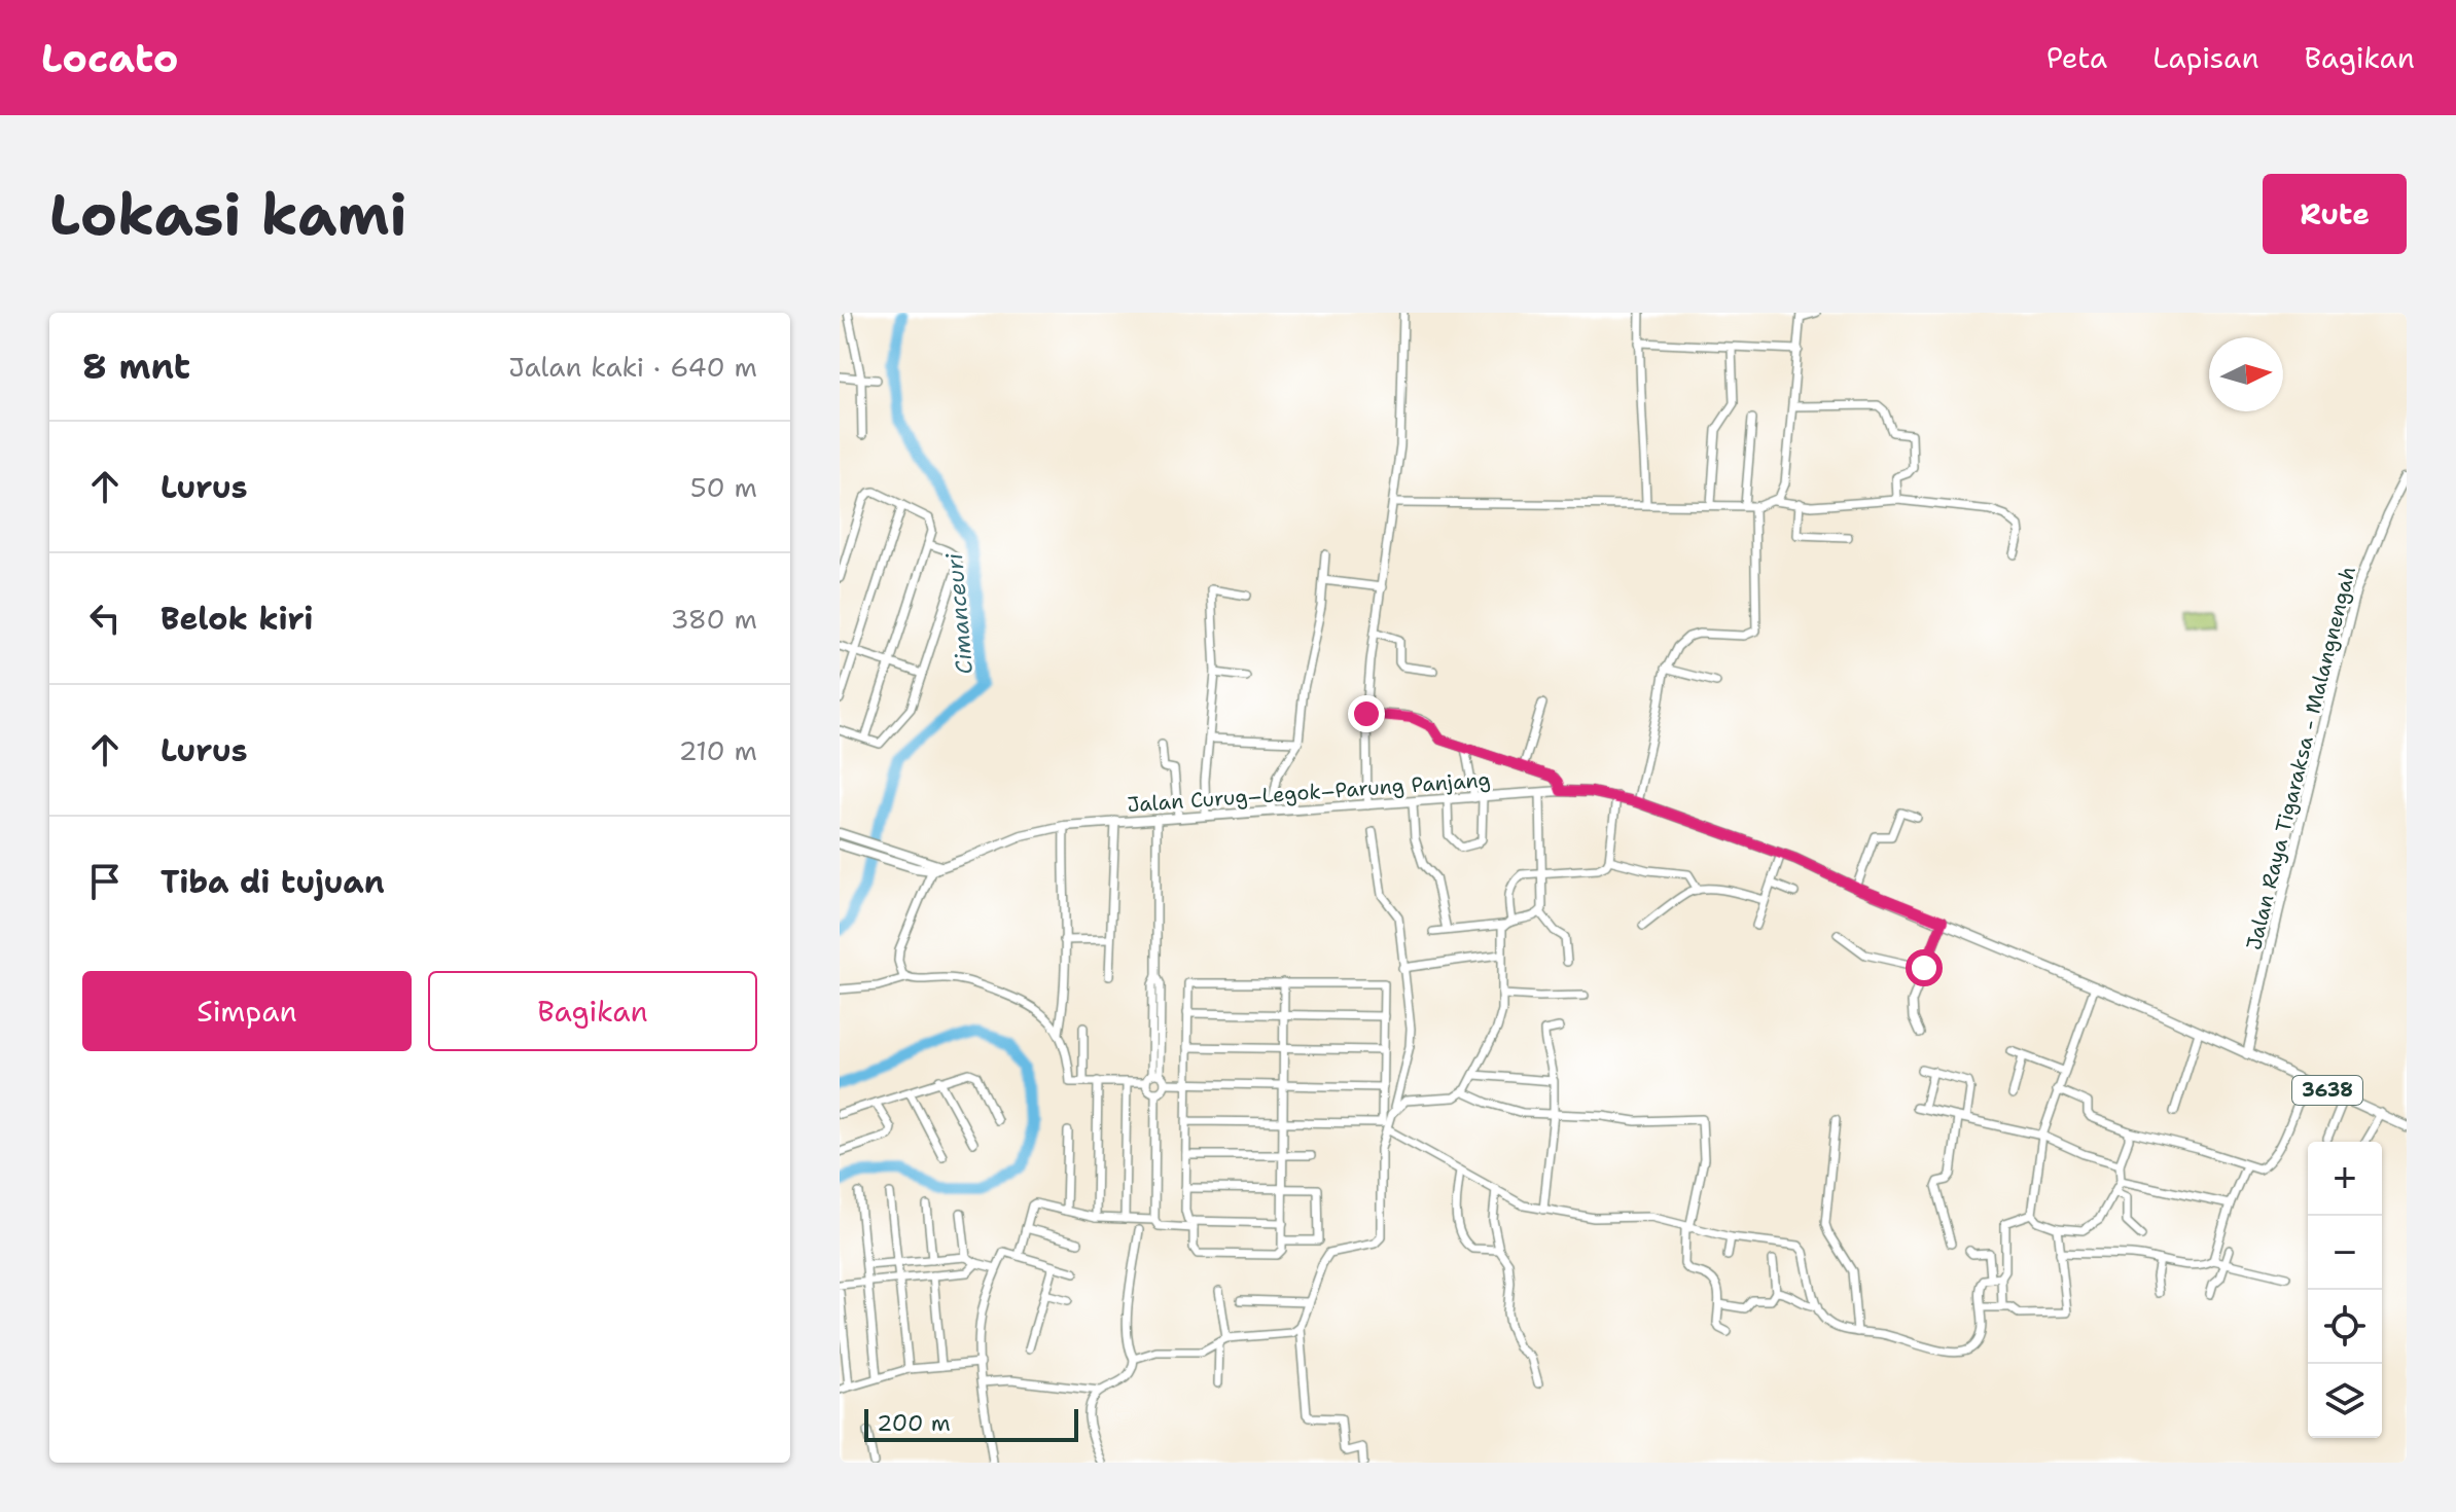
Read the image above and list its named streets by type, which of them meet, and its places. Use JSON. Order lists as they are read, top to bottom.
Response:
{
  "streets": {
    "main road": ["Jalan Raya Tigaraksa - Malangnengah", "Jalan Curug–Legok–Parung Panjang", "3638"]
  },
  "crossings": [
    ["Jalan Raya Tigaraksa - Malangnengah", "Jalan Curug–Legok–Parung Panjang"]
  ],
  "water": ["Cimanceuri"],
  "scale_bar": "200 m",
  "north": "right",
  "page": {
    "header": "Locato",
    "nav": ["Peta", "Lapisan", "Bagikan"],
    "buttons": [
      "Rute",
      ["Simpan", "Bagikan"]
    ],
    "title": "Lokasi kami",
    "heading": ["8 mnt", "Jalan kaki · 640 m"],
    "list": [
      ["Lurus", "50 m"],
      ["Belok kiri", "380 m"],
      ["Lurus", "210 m"],
      "Tiba di tujuan"
    ],
    "map_buttons": ["+", "−"],
    "scale": "200 m"
  }
}
